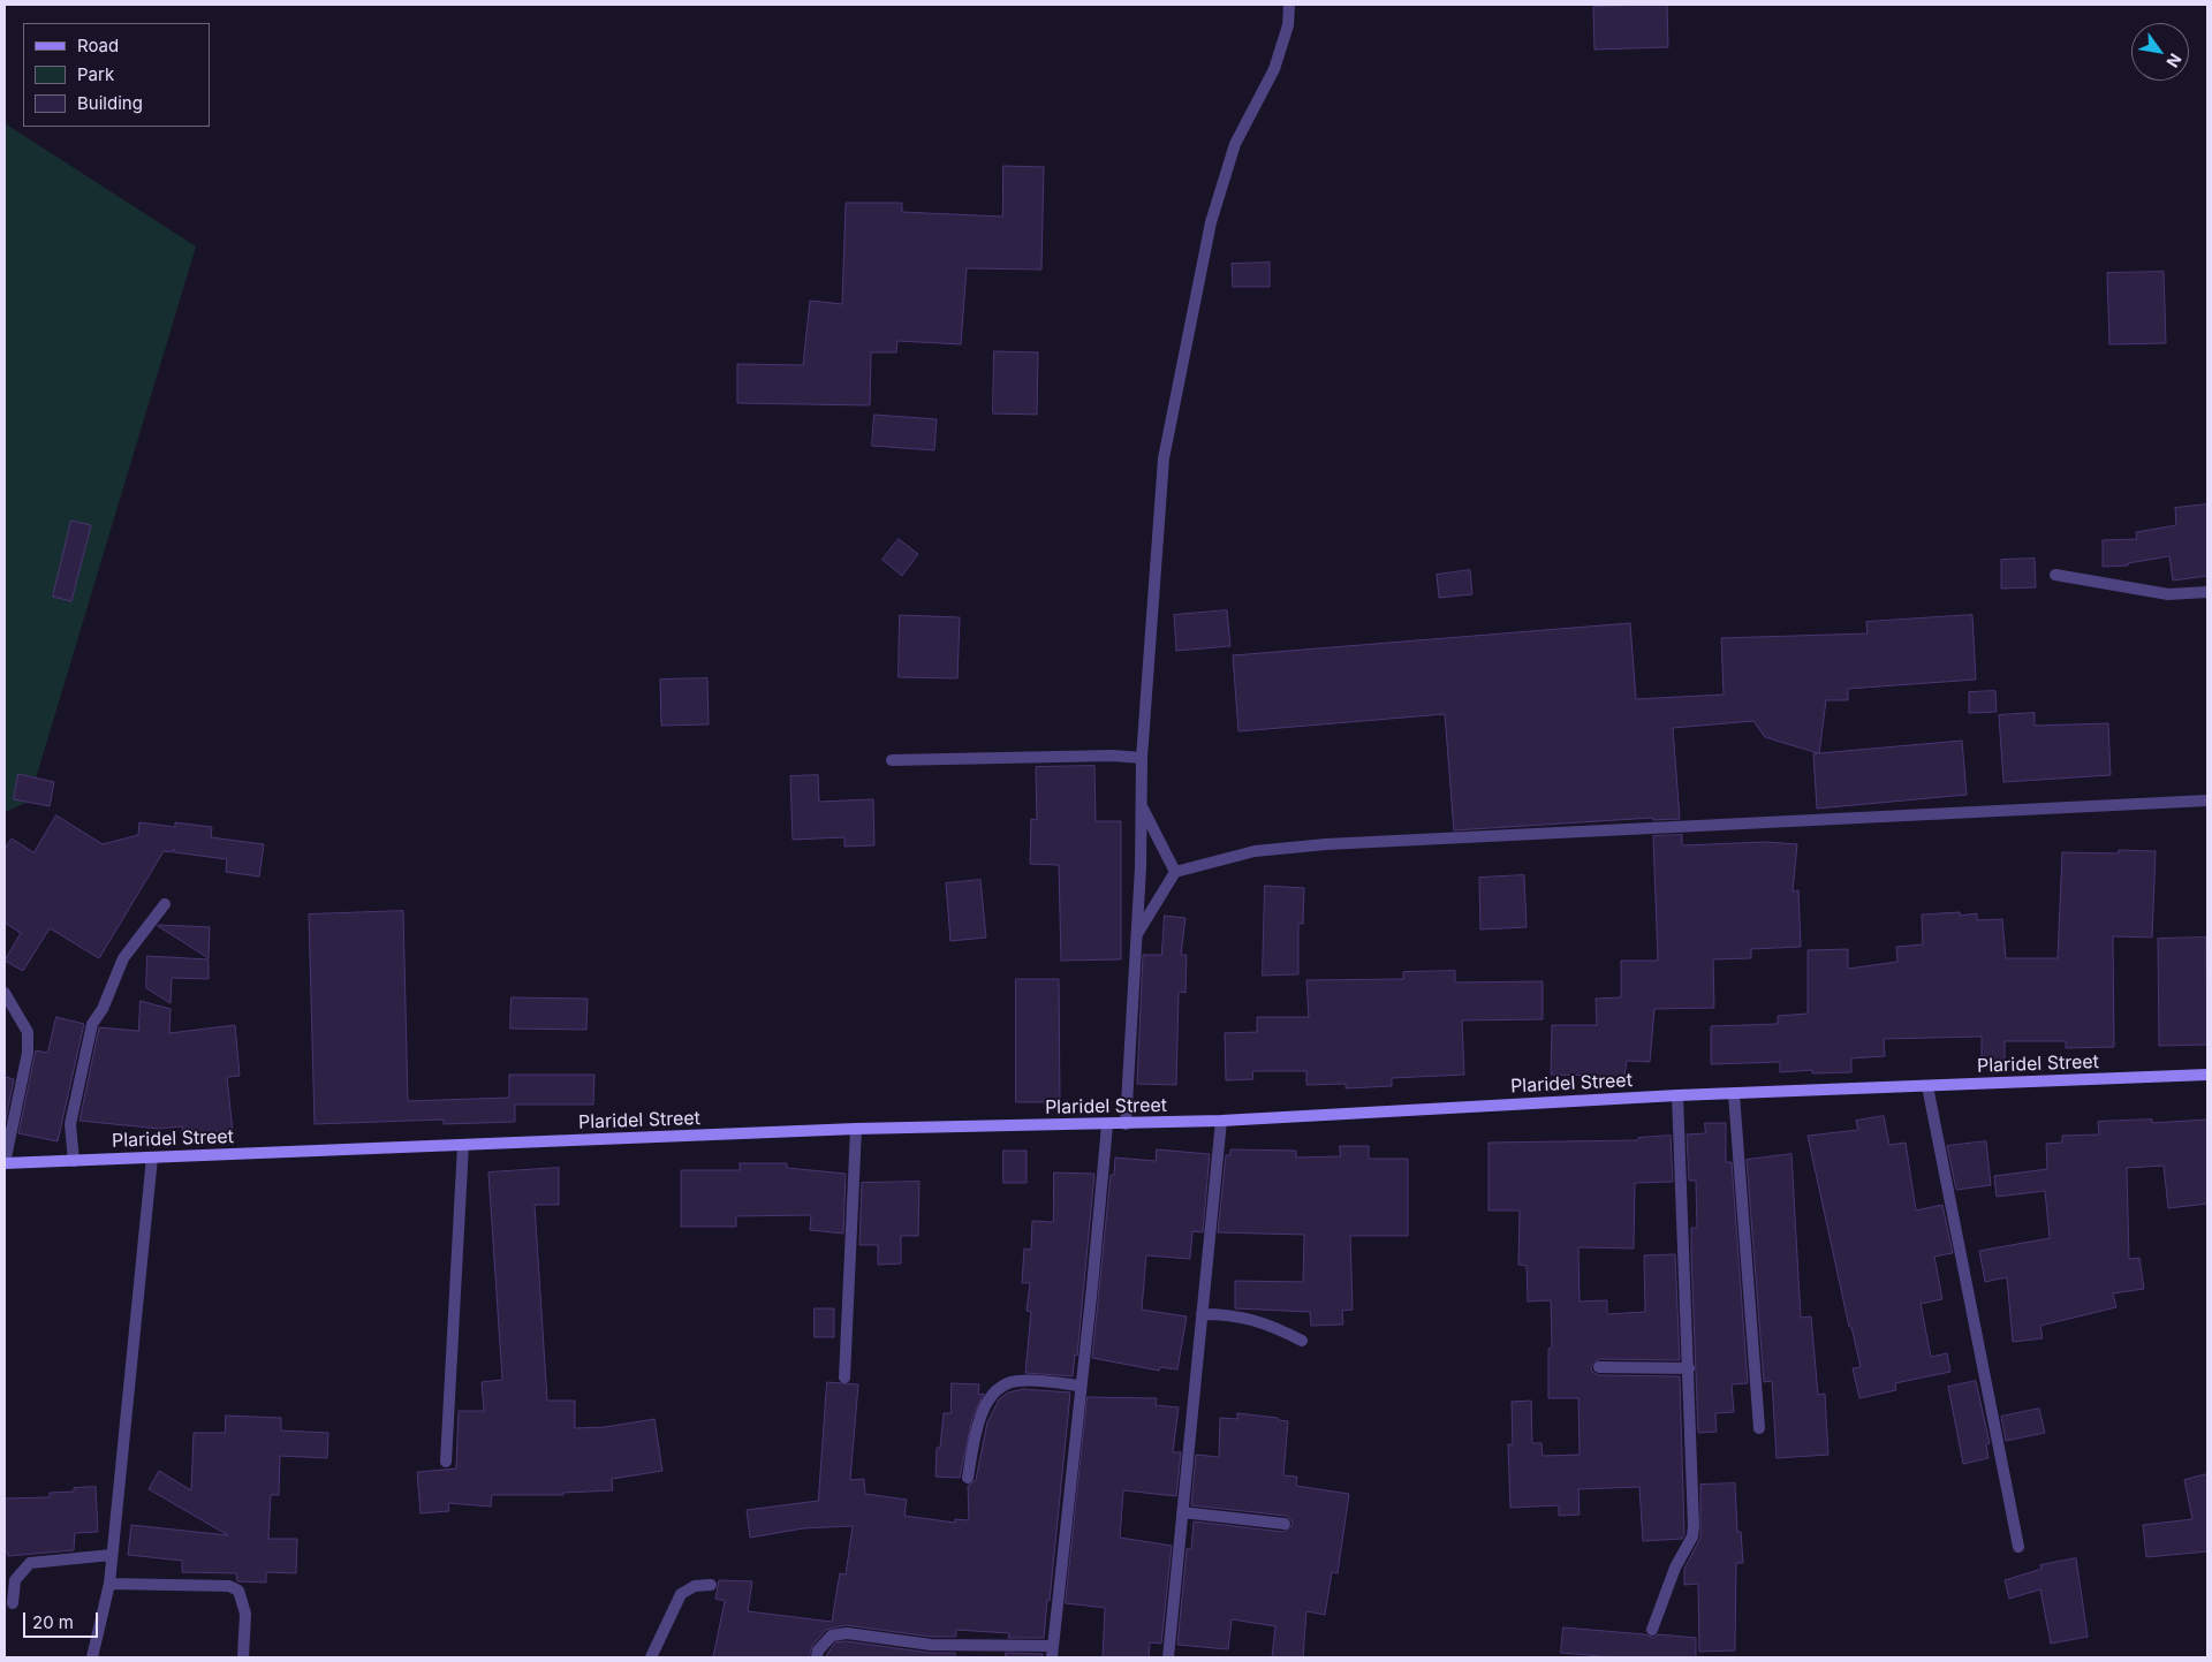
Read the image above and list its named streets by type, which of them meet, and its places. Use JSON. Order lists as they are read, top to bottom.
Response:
{
  "streets": {
    "street": ["Plaridel Street"]
  },
  "legend": ["Road", "Park", "Building"],
  "scale_bar": "20 m",
  "north": "bottom right"
}
